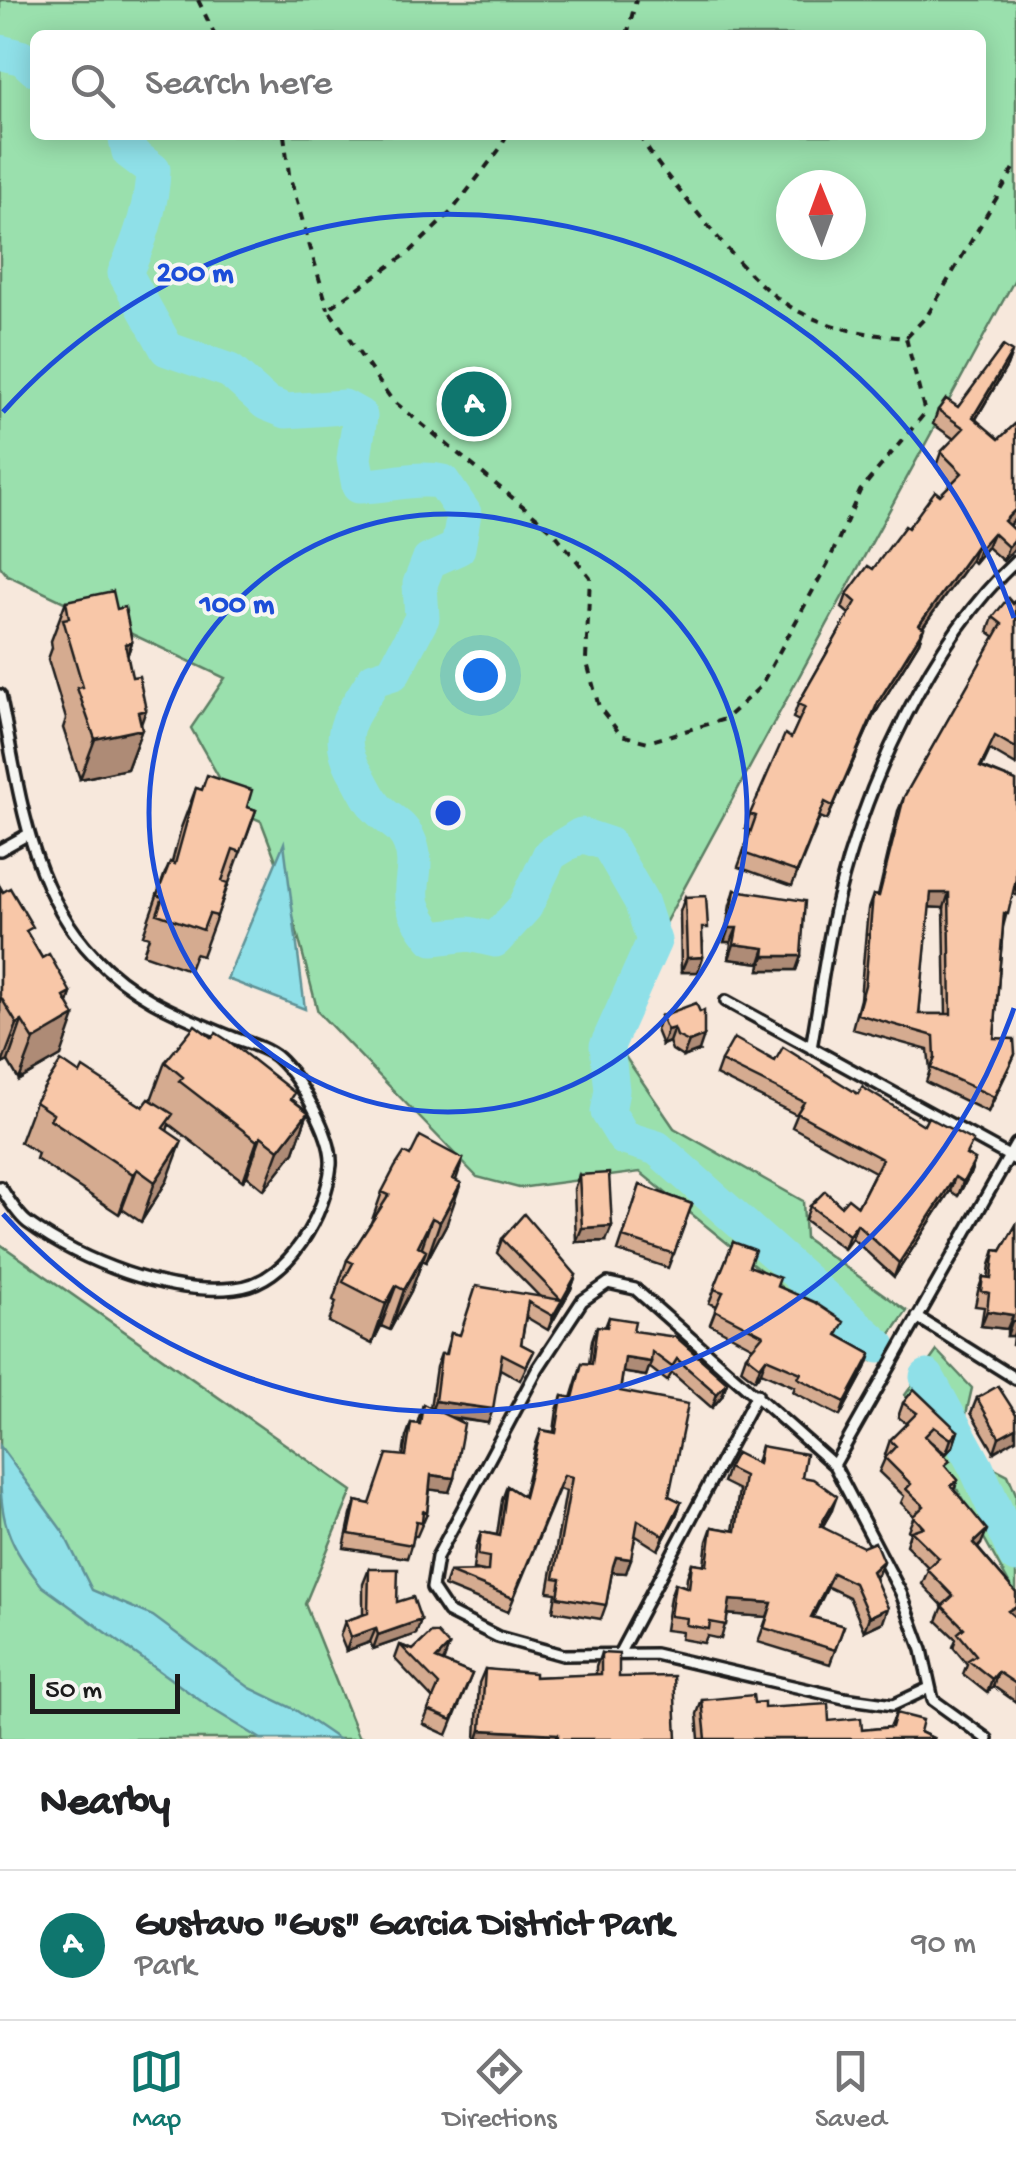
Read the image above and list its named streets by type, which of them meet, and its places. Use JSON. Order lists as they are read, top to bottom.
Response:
{
  "scale_bar": "50 m",
  "north": "top",
  "page": {
    "search": "Search here",
    "pins": "A",
    "scale": "50 m",
    "heading": "Nearby",
    "list": [
      {
        "mark": "A",
        "name": "Gustavo \"Gus\" Garcia District Park",
        "note": "Park",
        "value": "90 m"
      }
    ],
    "nav": ["Map", "Directions", "Saved"]
  },
  "rings": ["200 m", "100 m"]
}
